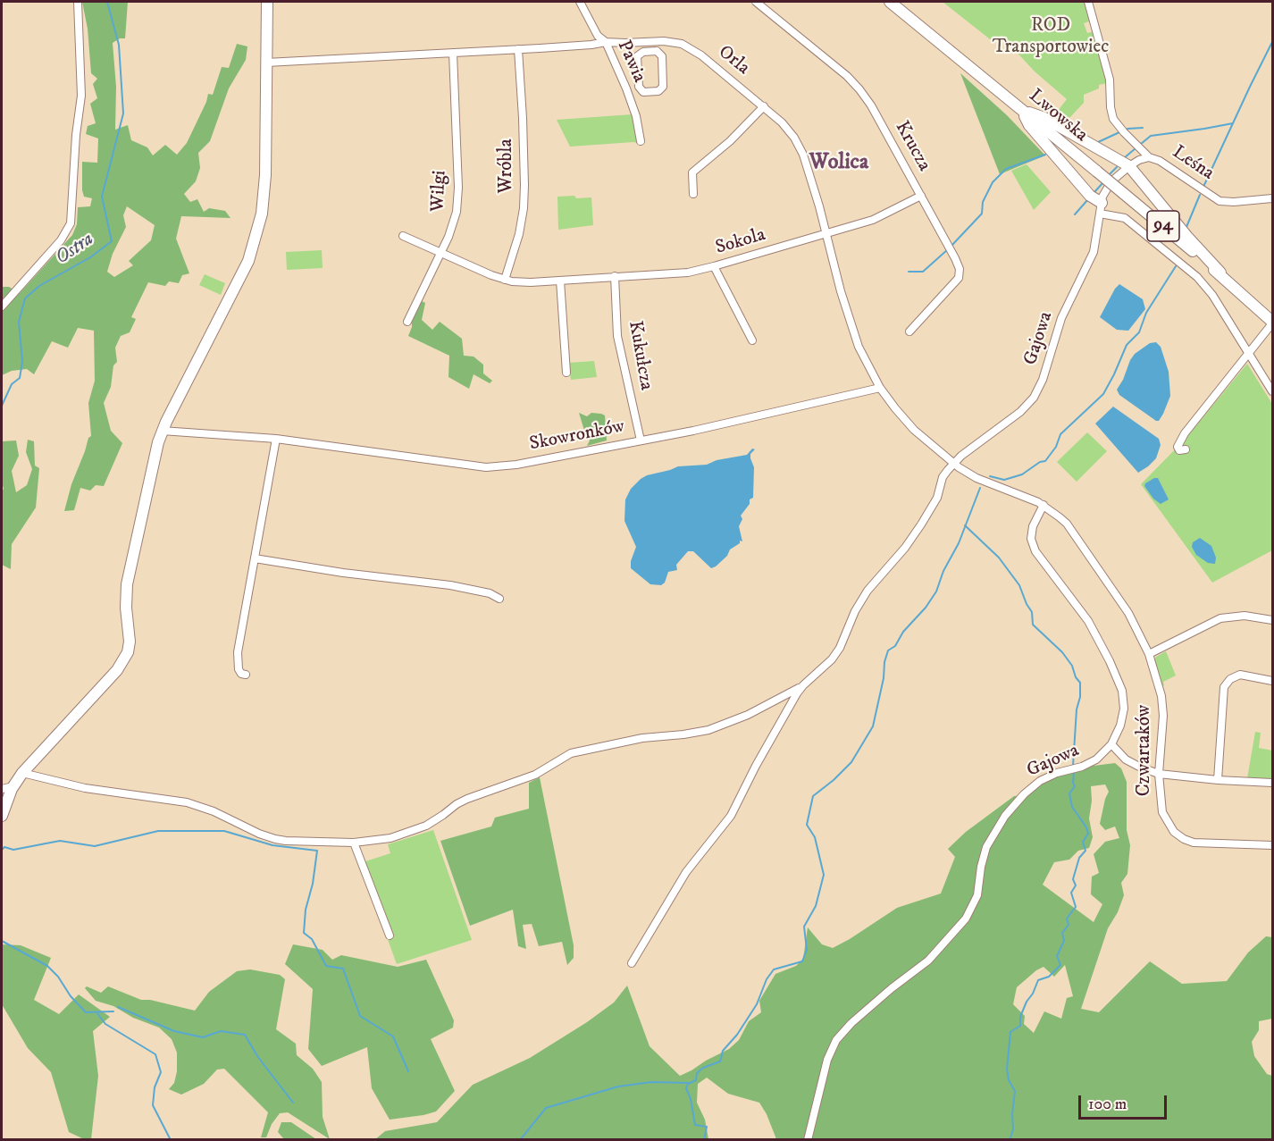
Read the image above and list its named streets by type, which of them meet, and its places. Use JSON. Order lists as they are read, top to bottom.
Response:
{
  "streets": {
    "main road": ["Lwowska", "94"],
    "street": [
      "Orla",
      "Pawia",
      "Krucza",
      "Leśna",
      "Wróbla",
      "Wilgi",
      "Sokola",
      "Gajowa",
      "Kukułcza",
      "Skowronków",
      "Czwartaków"
    ]
  },
  "crossings": [
    ["Orla", "Pawia"],
    ["Orla", "Wróbla"],
    ["Orla", "Wilgi"],
    ["Orla", "Sokola"],
    ["Orla", "Gajowa"],
    ["Orla", "Skowronków"],
    ["Krucza", "Sokola"],
    ["Leśna", "Gajowa"],
    ["Wróbla", "Sokola"],
    ["Wilgi", "Sokola"],
    ["Sokola", "Kukułcza"],
    ["Gajowa", "Czwartaków"],
    ["Kukułcza", "Skowronków"]
  ],
  "districts": ["Wolica"],
  "water": ["Ostra"],
  "parks": ["ROD Transportowiec"],
  "scale_bar": "100 m"
}
